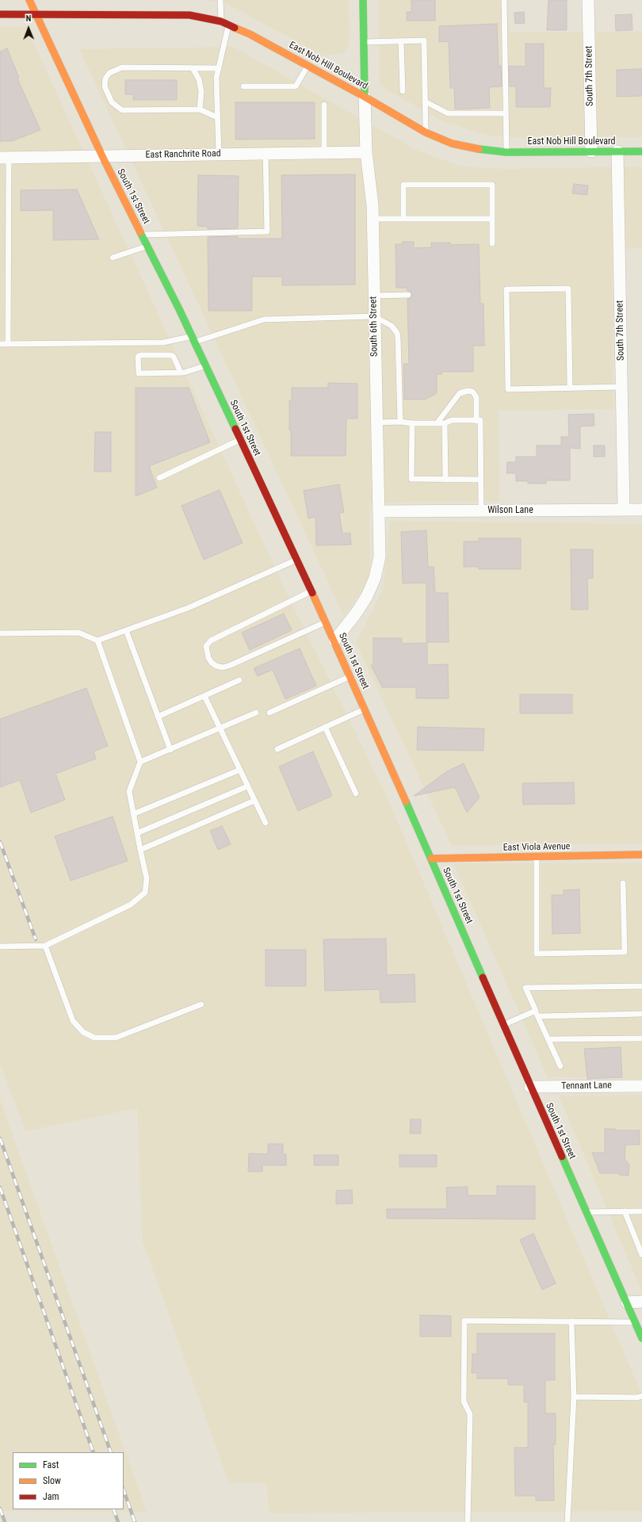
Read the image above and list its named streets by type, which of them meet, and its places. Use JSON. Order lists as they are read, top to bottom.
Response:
{
  "streets": {
    "main road": [
      "East Nob Hill Boulevard",
      "South 1st Street",
      "South 6th Street",
      "East Viola Avenue"
    ],
    "street": [
      "South 7th Street",
      "East Ranchrite Road",
      "Wilson Lane",
      "Tennant Lane"
    ]
  },
  "crossings": [
    ["East Nob Hill Boulevard", "South 7th Street"],
    ["East Nob Hill Boulevard", "South 1st Street"],
    ["East Nob Hill Boulevard", "South 6th Street"],
    ["South 7th Street", "Wilson Lane"],
    ["East Ranchrite Road", "South 1st Street"],
    ["East Ranchrite Road", "South 6th Street"],
    ["South 1st Street", "South 6th Street"],
    ["South 1st Street", "East Viola Avenue"],
    ["South 1st Street", "Tennant Lane"],
    ["South 6th Street", "Wilson Lane"]
  ],
  "legend": ["Fast", "Slow", "Jam"],
  "north": "top"
}
